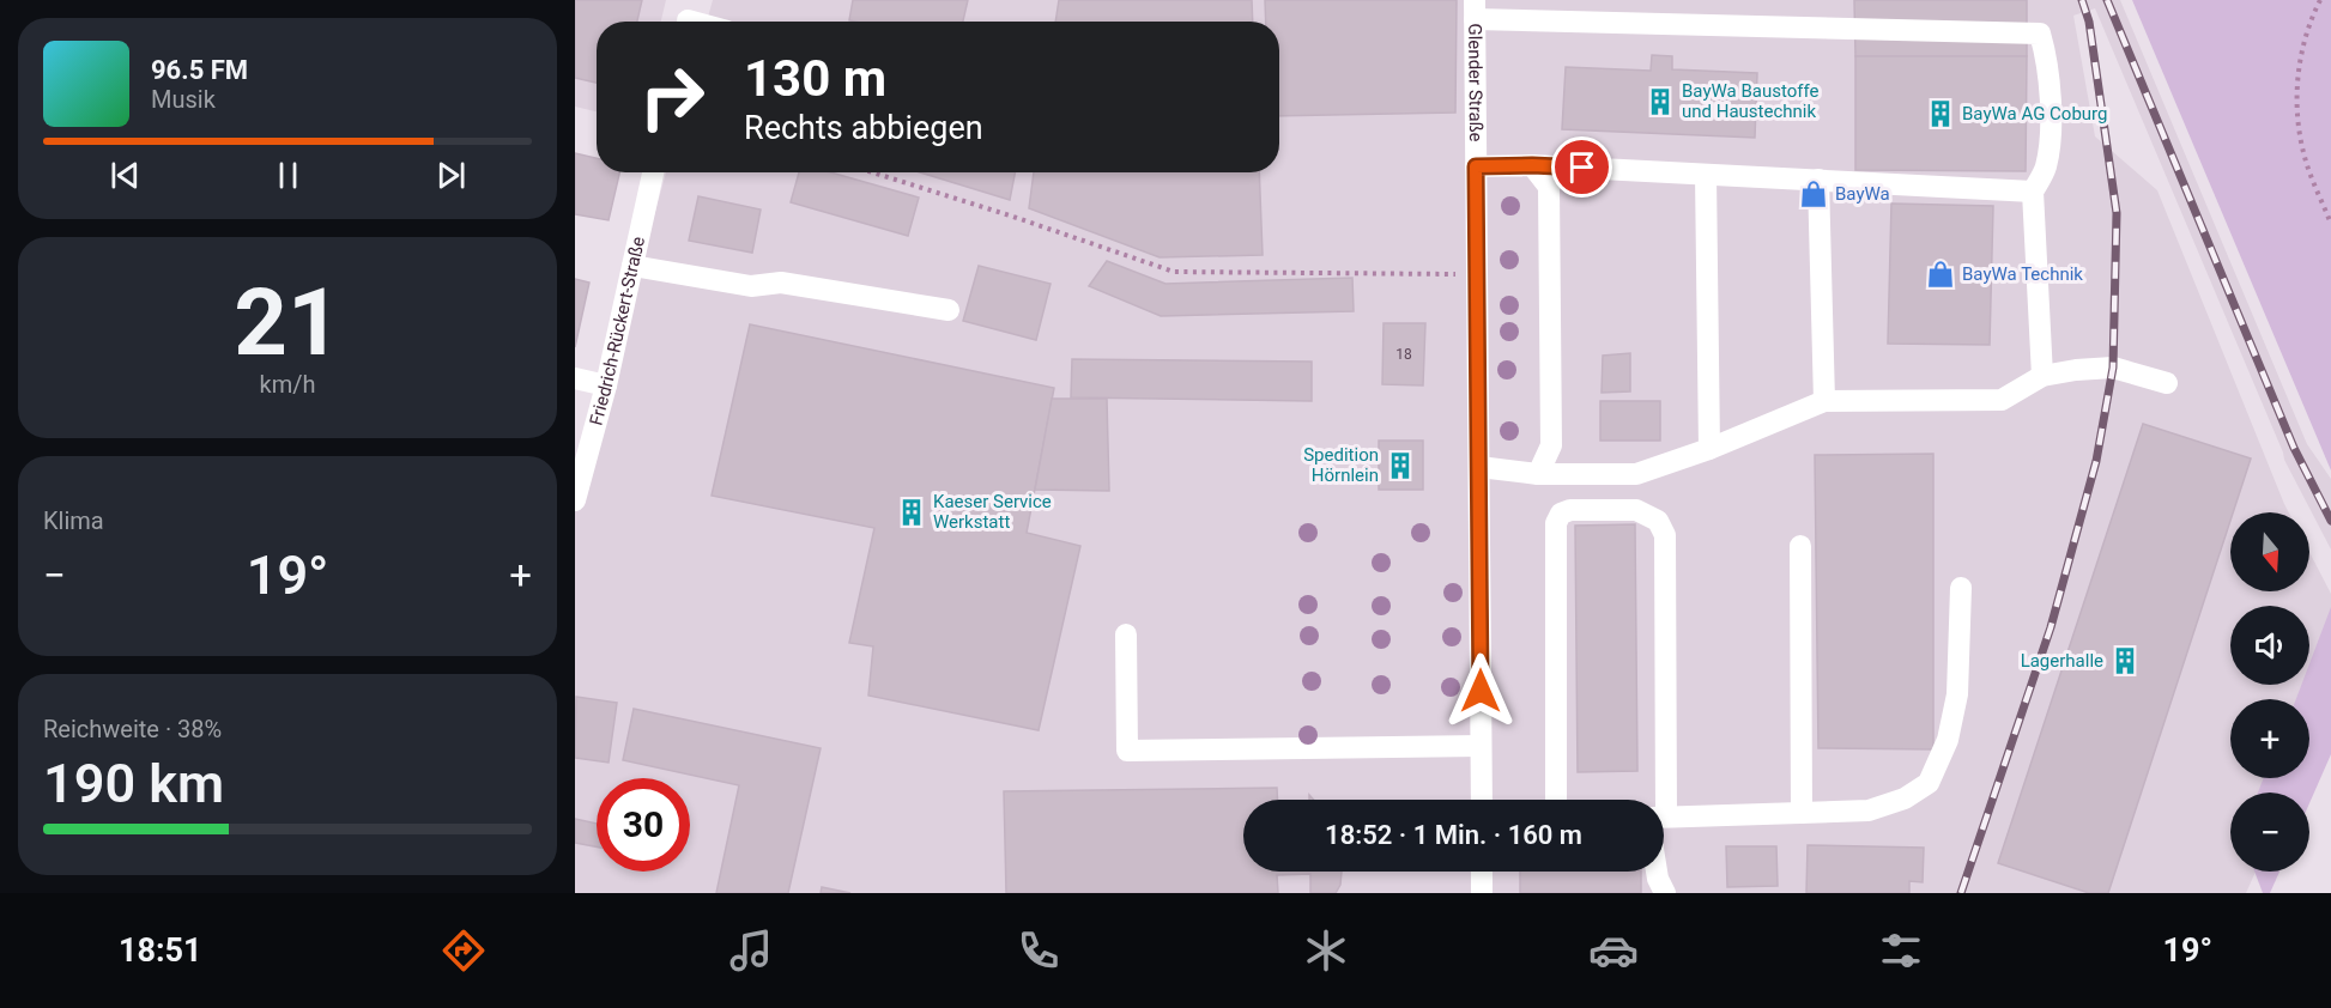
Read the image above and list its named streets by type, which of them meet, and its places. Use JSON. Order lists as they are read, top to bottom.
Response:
{
  "streets": {
    "street": ["Glender Straße", "Friedrich-Rückert-Straße"]
  },
  "places": {
    "building": [
      "BayWa Baustoffe und Haustechnik",
      "BayWa AG Coburg",
      "Spedition Hörnlein",
      "Kaeser Service Werkstatt",
      "Lagerhalle"
    ],
    "shop": ["BayWa", "BayWa Technik"]
  },
  "house_numbers": ["18"],
  "north": "bottom",
  "page": {
    "turn": ["130 m", "Rechts abbiegen"],
    "song": ["96.5 FM", "Musik"],
    "tile": [
      ["21", "km/h"],
      "Klima",
      ["Reichweite · 38%", "190 km"]
    ],
    "map_buttons": ["+", "−"],
    "heat": ["−", "19°", "+"],
    "limit": "30",
    "trip": "18:52 · 1 Min. · 160 m",
    "tabs": ["18:51", "19°"]
  }
}
